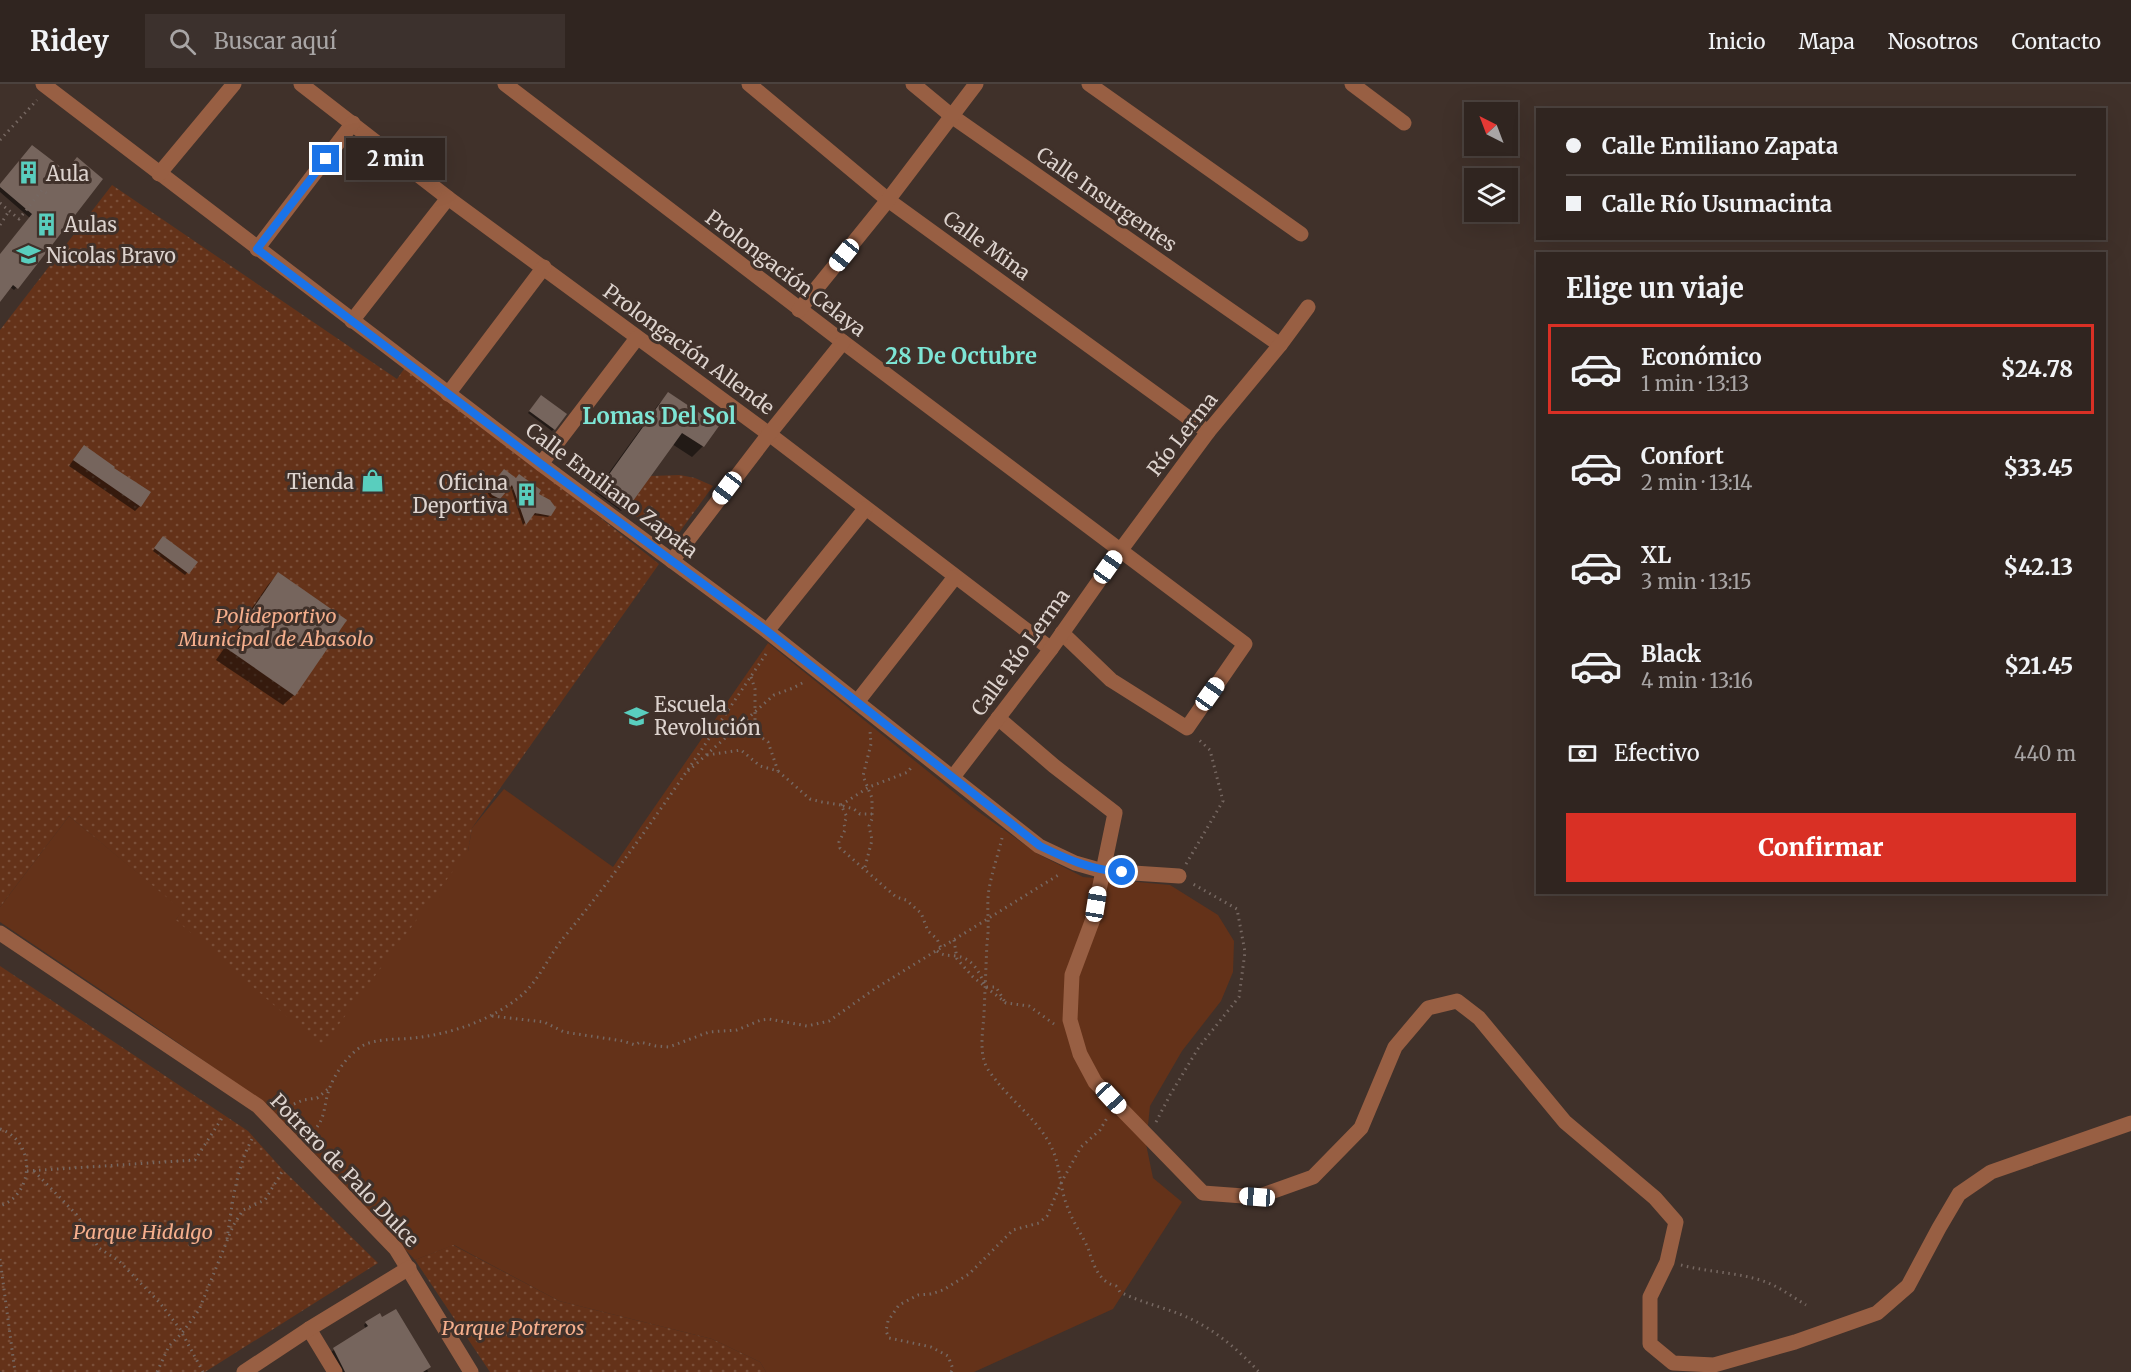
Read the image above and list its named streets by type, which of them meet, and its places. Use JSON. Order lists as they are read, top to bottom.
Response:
{
  "streets": {
    "street": [
      "Calle Insurgentes",
      "Calle Mina",
      "Prolongación Celaya",
      "Prolongación Allende",
      "Río Lerma",
      "Calle Emiliano Zapata",
      "Calle Río Lerma",
      "Potrero de Palo Dulce"
    ]
  },
  "crossings": [
    ["Calle Insurgentes", "Río Lerma"],
    ["Calle Mina", "Río Lerma"],
    ["Prolongación Celaya", "Río Lerma"],
    ["Prolongación Celaya", "Calle Río Lerma"],
    ["Prolongación Allende", "Calle Río Lerma"],
    ["Río Lerma", "Calle Río Lerma"],
    ["Calle Emiliano Zapata", "Calle Río Lerma"]
  ],
  "districts": ["28 De Octubre", "Lomas Del Sol"],
  "parks": ["Polideportivo Municipal de Abasolo", "Parque Hidalgo", "Parque Potreros"],
  "places": {
    "building": ["Aula", "Aulas", "Oficina Deportiva"],
    "school or university": ["Nicolas Bravo", "Escuela Revolución"],
    "shop": ["Tienda"]
  },
  "north": "top left",
  "page": {
    "header": "Ridey",
    "search": "Buscar aquí",
    "nav": [
      "Inicio",
      "Mapa",
      "Nosotros",
      "Contacto"
    ],
    "banner": ["Calle Emiliano Zapata", "Calle Río Usumacinta"],
    "bubble": "2 min",
    "heading": "Elige un viaje",
    "list": [
      {
        "name": "Económico",
        "note": "1 min · 13:13",
        "value": "$24.78"
      },
      {
        "name": "Confort",
        "note": "2 min · 13:14",
        "value": "$33.45"
      },
      {
        "name": "XL",
        "note": "3 min · 13:15",
        "value": "$42.13"
      },
      {
        "name": "Black",
        "note": "4 min · 13:16",
        "value": "$21.45"
      }
    ],
    "pay": ["Efectivo", "440 m"],
    "buttons": "Confirmar"
  }
}
